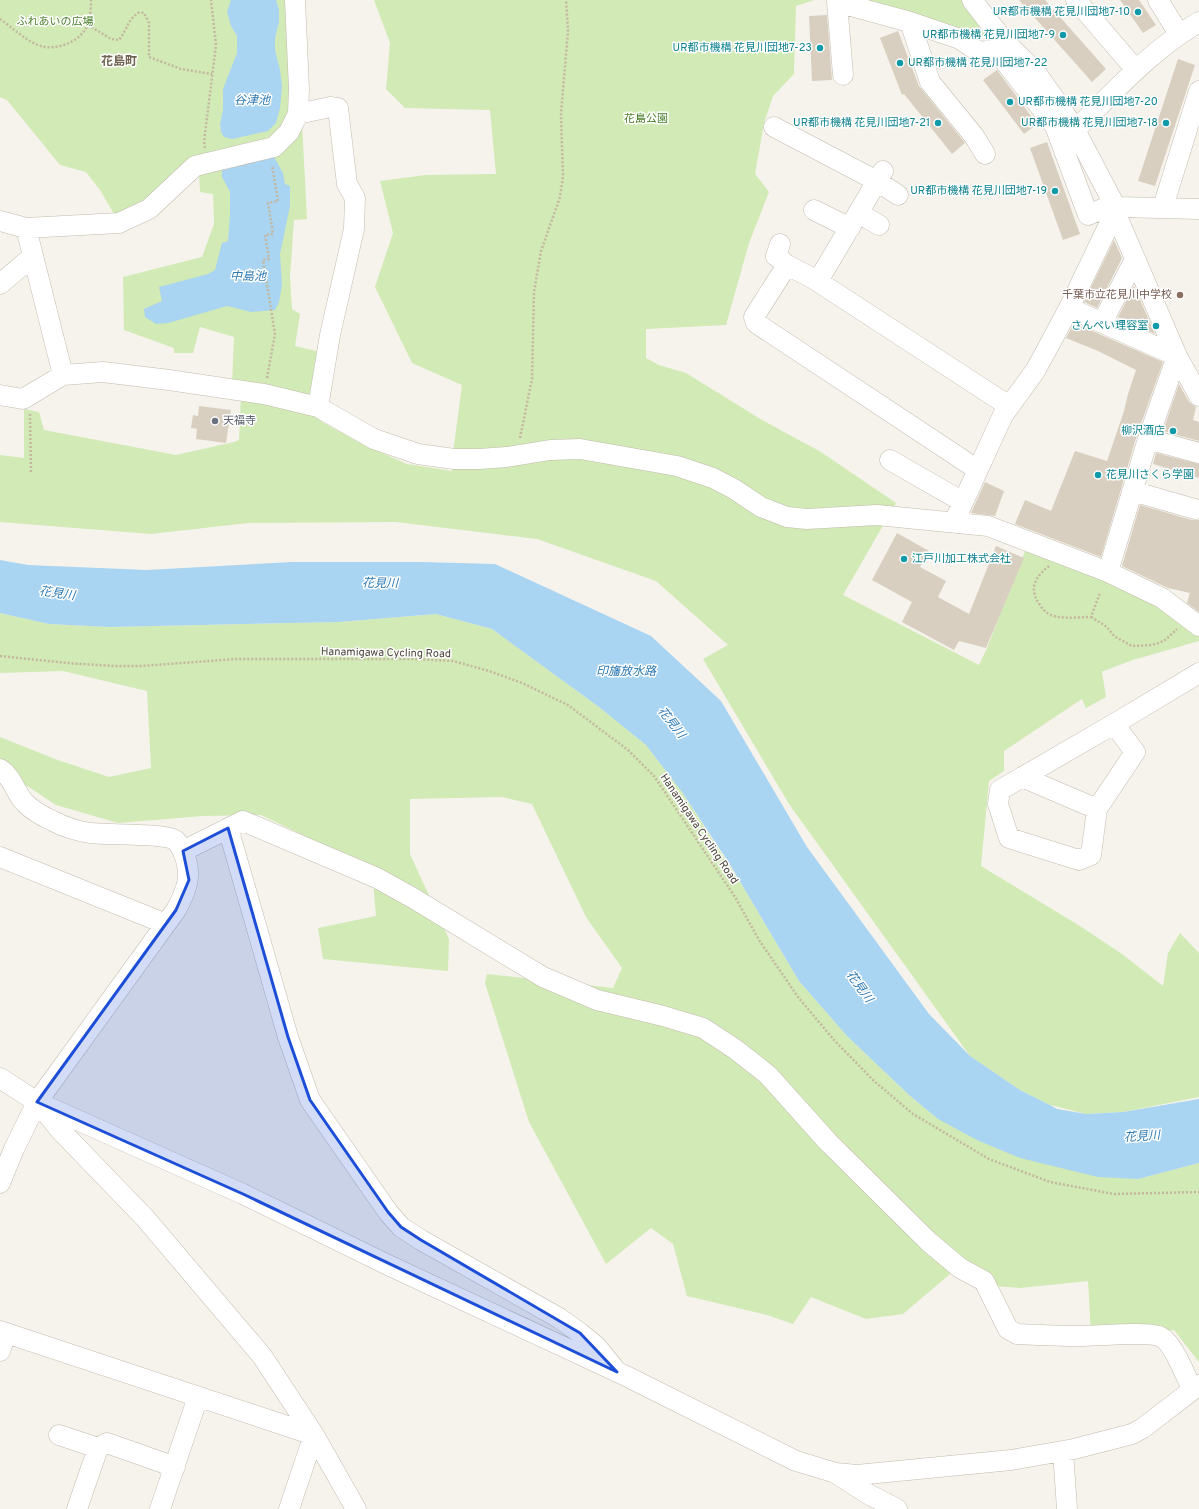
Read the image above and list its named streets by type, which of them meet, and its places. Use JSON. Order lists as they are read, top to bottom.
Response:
{
  "streets": {
    "path": ["Hanamigawa Cycling Road"]
  },
  "districts": ["花島町"],
  "water": [
    "谷津池",
    "中島池",
    "花見川",
    "印旛放水路"
  ],
  "parks": ["ふれあいの広場", "花島公園"],
  "places": [
    "UR都市機構 花見川団地7-10",
    "UR都市機構 花見川団地7-9",
    "UR都市機構 花見川団地7-23",
    "UR都市機構 花見川団地7-22",
    "UR都市機構 花見川団地7-20",
    "UR都市機構 花見川団地7-21",
    "UR都市機構 花見川団地7-18",
    "UR都市機構 花見川団地7-19",
    "千葉市立花見川中学校",
    "さんぺい理容室",
    "天福寺",
    "柳沢酒店",
    "花見川さくら学園",
    "江戸川加工株式会社"
  ]
}
